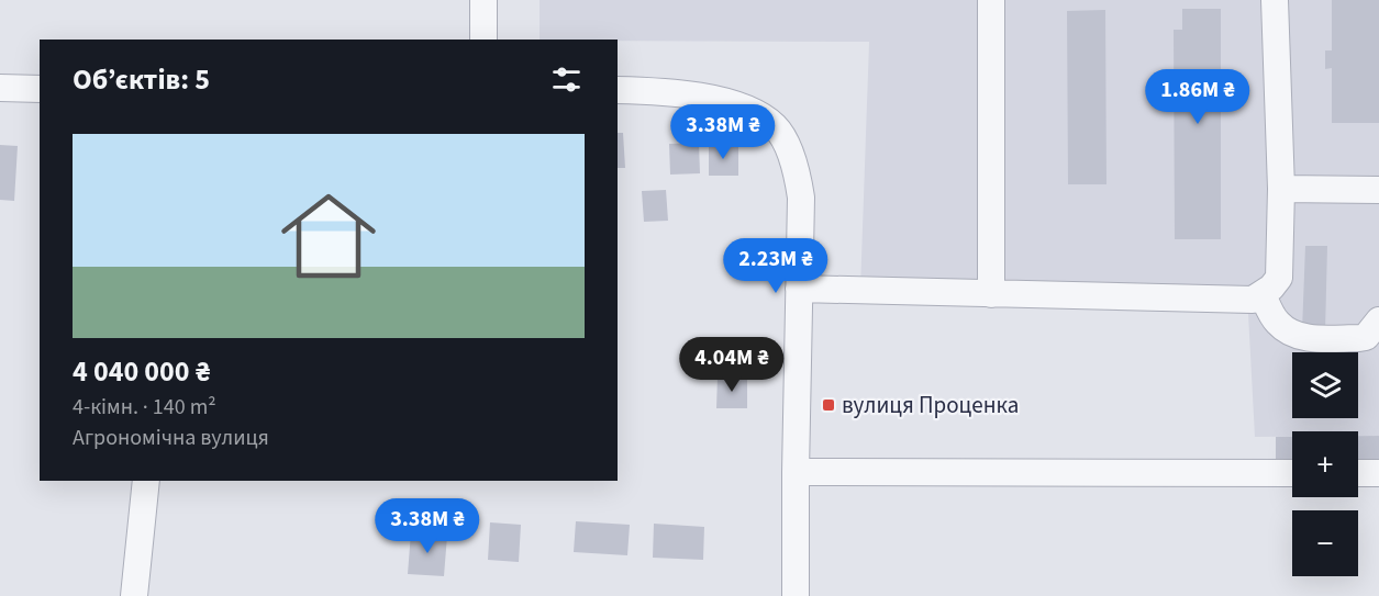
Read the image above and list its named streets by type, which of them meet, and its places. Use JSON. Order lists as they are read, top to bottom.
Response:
{
  "places": {
    "transit": ["вулиця Проценка"]
  },
  "page": {
    "heading": "Об’єктів: 5",
    "price": [
      "1.86M ₴",
      "3.38M ₴",
      "2.23M ₴",
      "4.04M ₴",
      "3.38M ₴"
    ],
    "list": [
      {
        "name": "4 040 000 ₴",
        "note": "4-кімн. · 140 m² · Агрономічна вулиця"
      }
    ],
    "map_buttons": ["+", "−"]
  }
}
